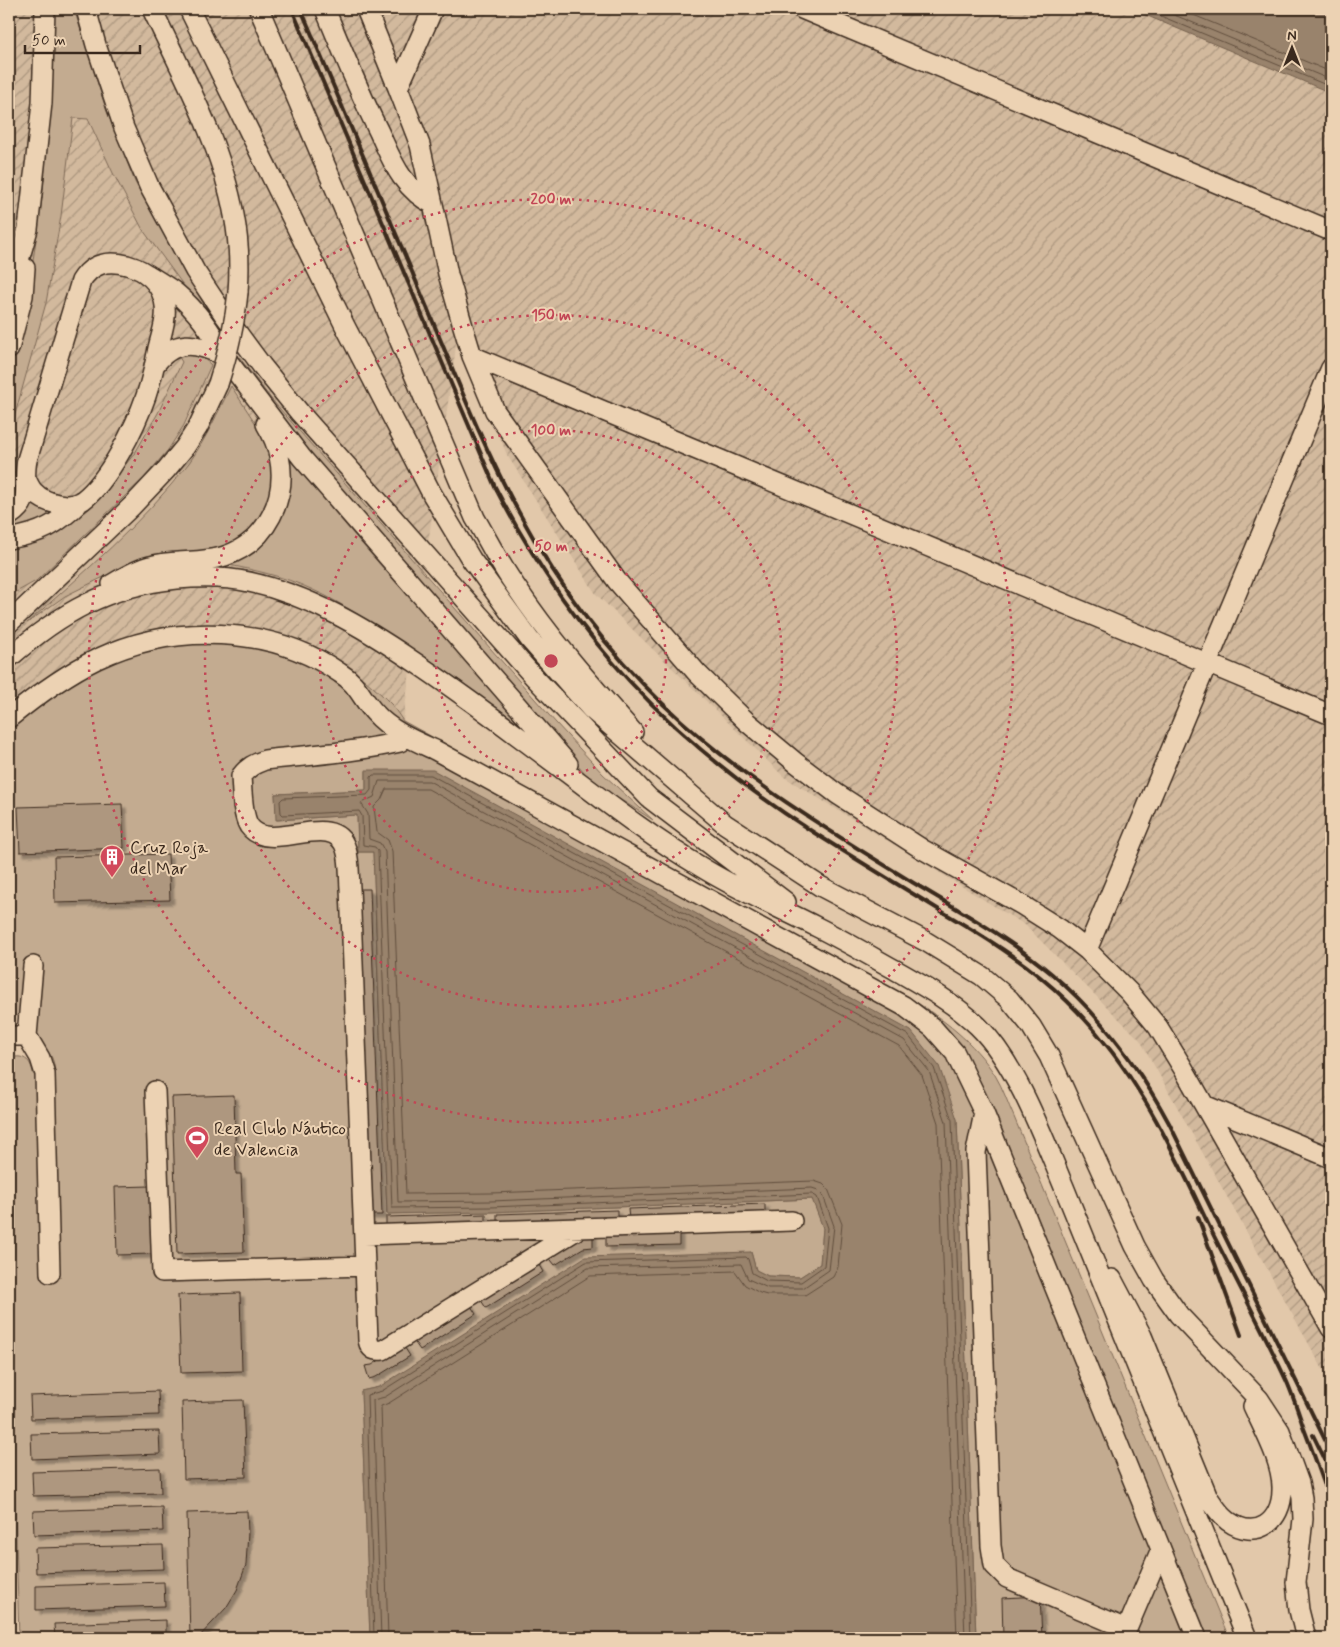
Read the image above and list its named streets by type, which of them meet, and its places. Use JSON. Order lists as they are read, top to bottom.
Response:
{
  "places": {
    "building": ["Cruz Roja del Mar"],
    "sports": ["Real Club Náutico de Valencia"]
  },
  "scale_bar": "50 m",
  "north": "top",
  "rings": [
    "200 m",
    "150 m",
    "100 m",
    "50 m"
  ]
}
